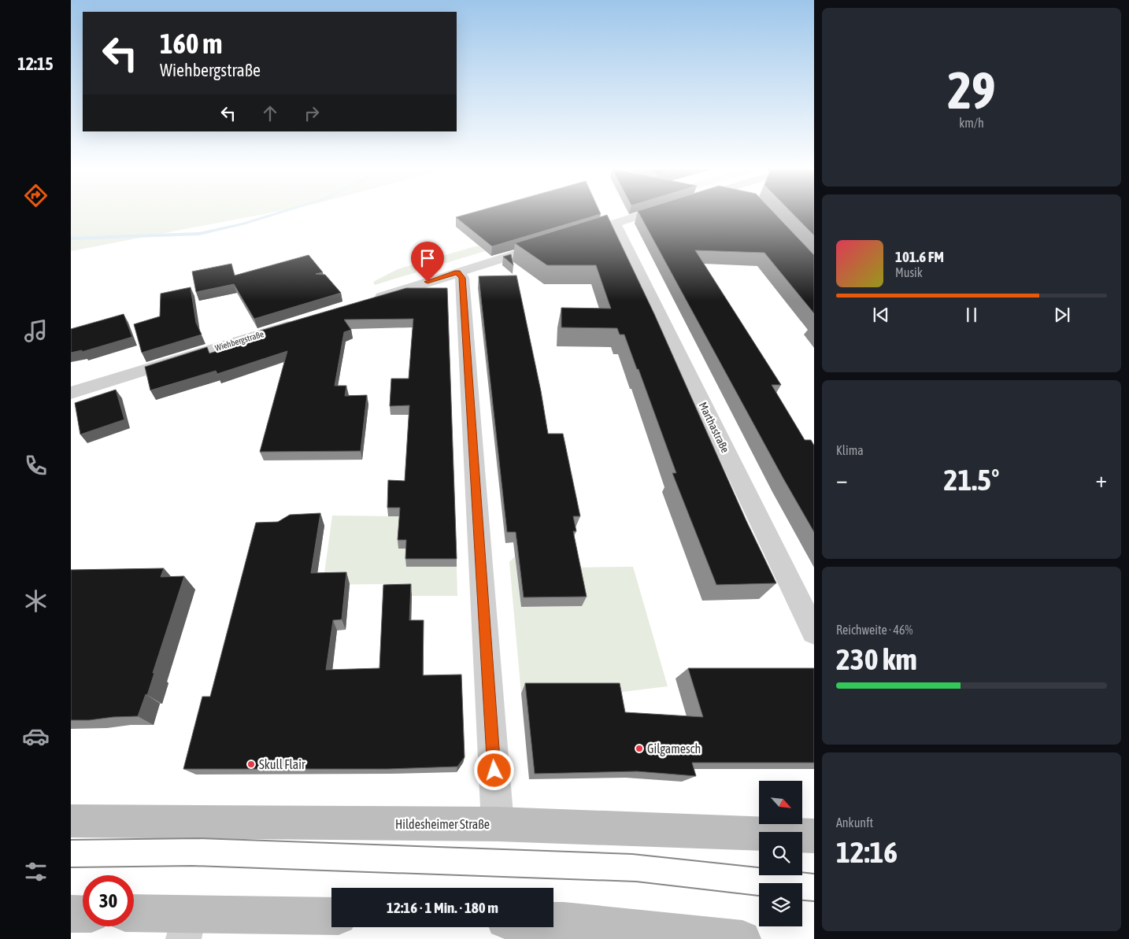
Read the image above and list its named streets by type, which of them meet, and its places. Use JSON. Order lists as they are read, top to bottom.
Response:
{
  "streets": {
    "main road": ["Hildesheimer Straße"],
    "street": ["Wiehbergstraße", "Marthastraße"]
  },
  "places": ["Gilgamesch", "Skull Flair"],
  "north": "bottom right",
  "page": {
    "tabs": "12:15",
    "tile": [
      ["29", "km/h"],
      "Klima",
      ["Reichweite · 46%", "230 km"],
      ["Ankunft", "12:16"]
    ],
    "turn": ["160 m", "Wiehbergstraße"],
    "song": ["101.6 FM", "Musik"],
    "heat": ["−", "21.5°", "+"],
    "limit": "30",
    "trip": "12:16 · 1 Min. · 180 m"
  }
}
